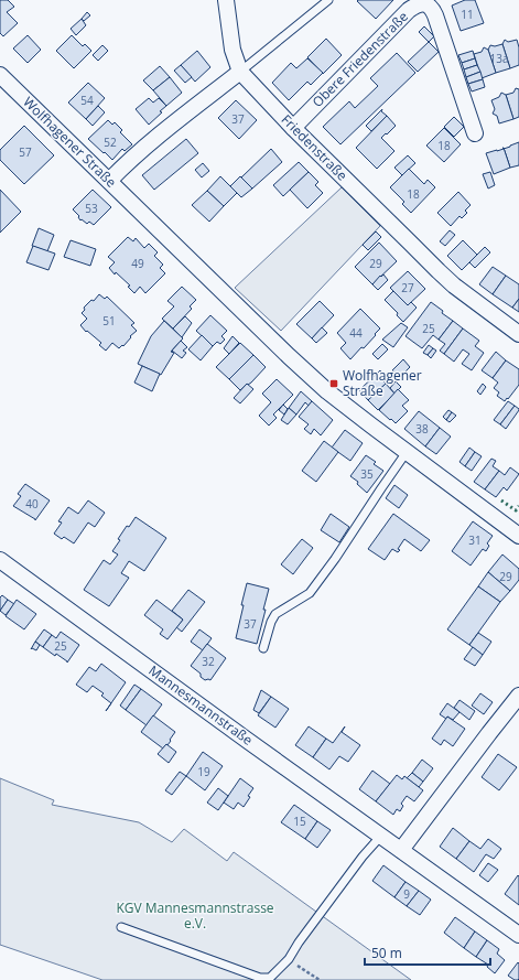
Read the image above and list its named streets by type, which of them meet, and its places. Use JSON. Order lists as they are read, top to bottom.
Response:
{
  "streets": {
    "street": [
      "Obere Friedenstraße",
      "Wolfhagener Straße",
      "Friedenstraße",
      "Mannesmannstraße"
    ]
  },
  "crossings": [
    ["Obere Friedenstraße", "Friedenstraße"]
  ],
  "parks": ["KGV Mannesmannstrasse e.V."],
  "places": {
    "transit": ["Wolfhagener Straße"]
  },
  "house_numbers": [
    "11",
    "13a",
    "54",
    "37",
    "52",
    "18",
    "57",
    "18",
    "53",
    "49",
    "29",
    "27",
    "51",
    "25",
    "44",
    "38",
    "35",
    "40",
    "31",
    "29",
    "37",
    "25",
    "32",
    "19",
    "15",
    "9"
  ],
  "scale_bar": "50 m"
}
